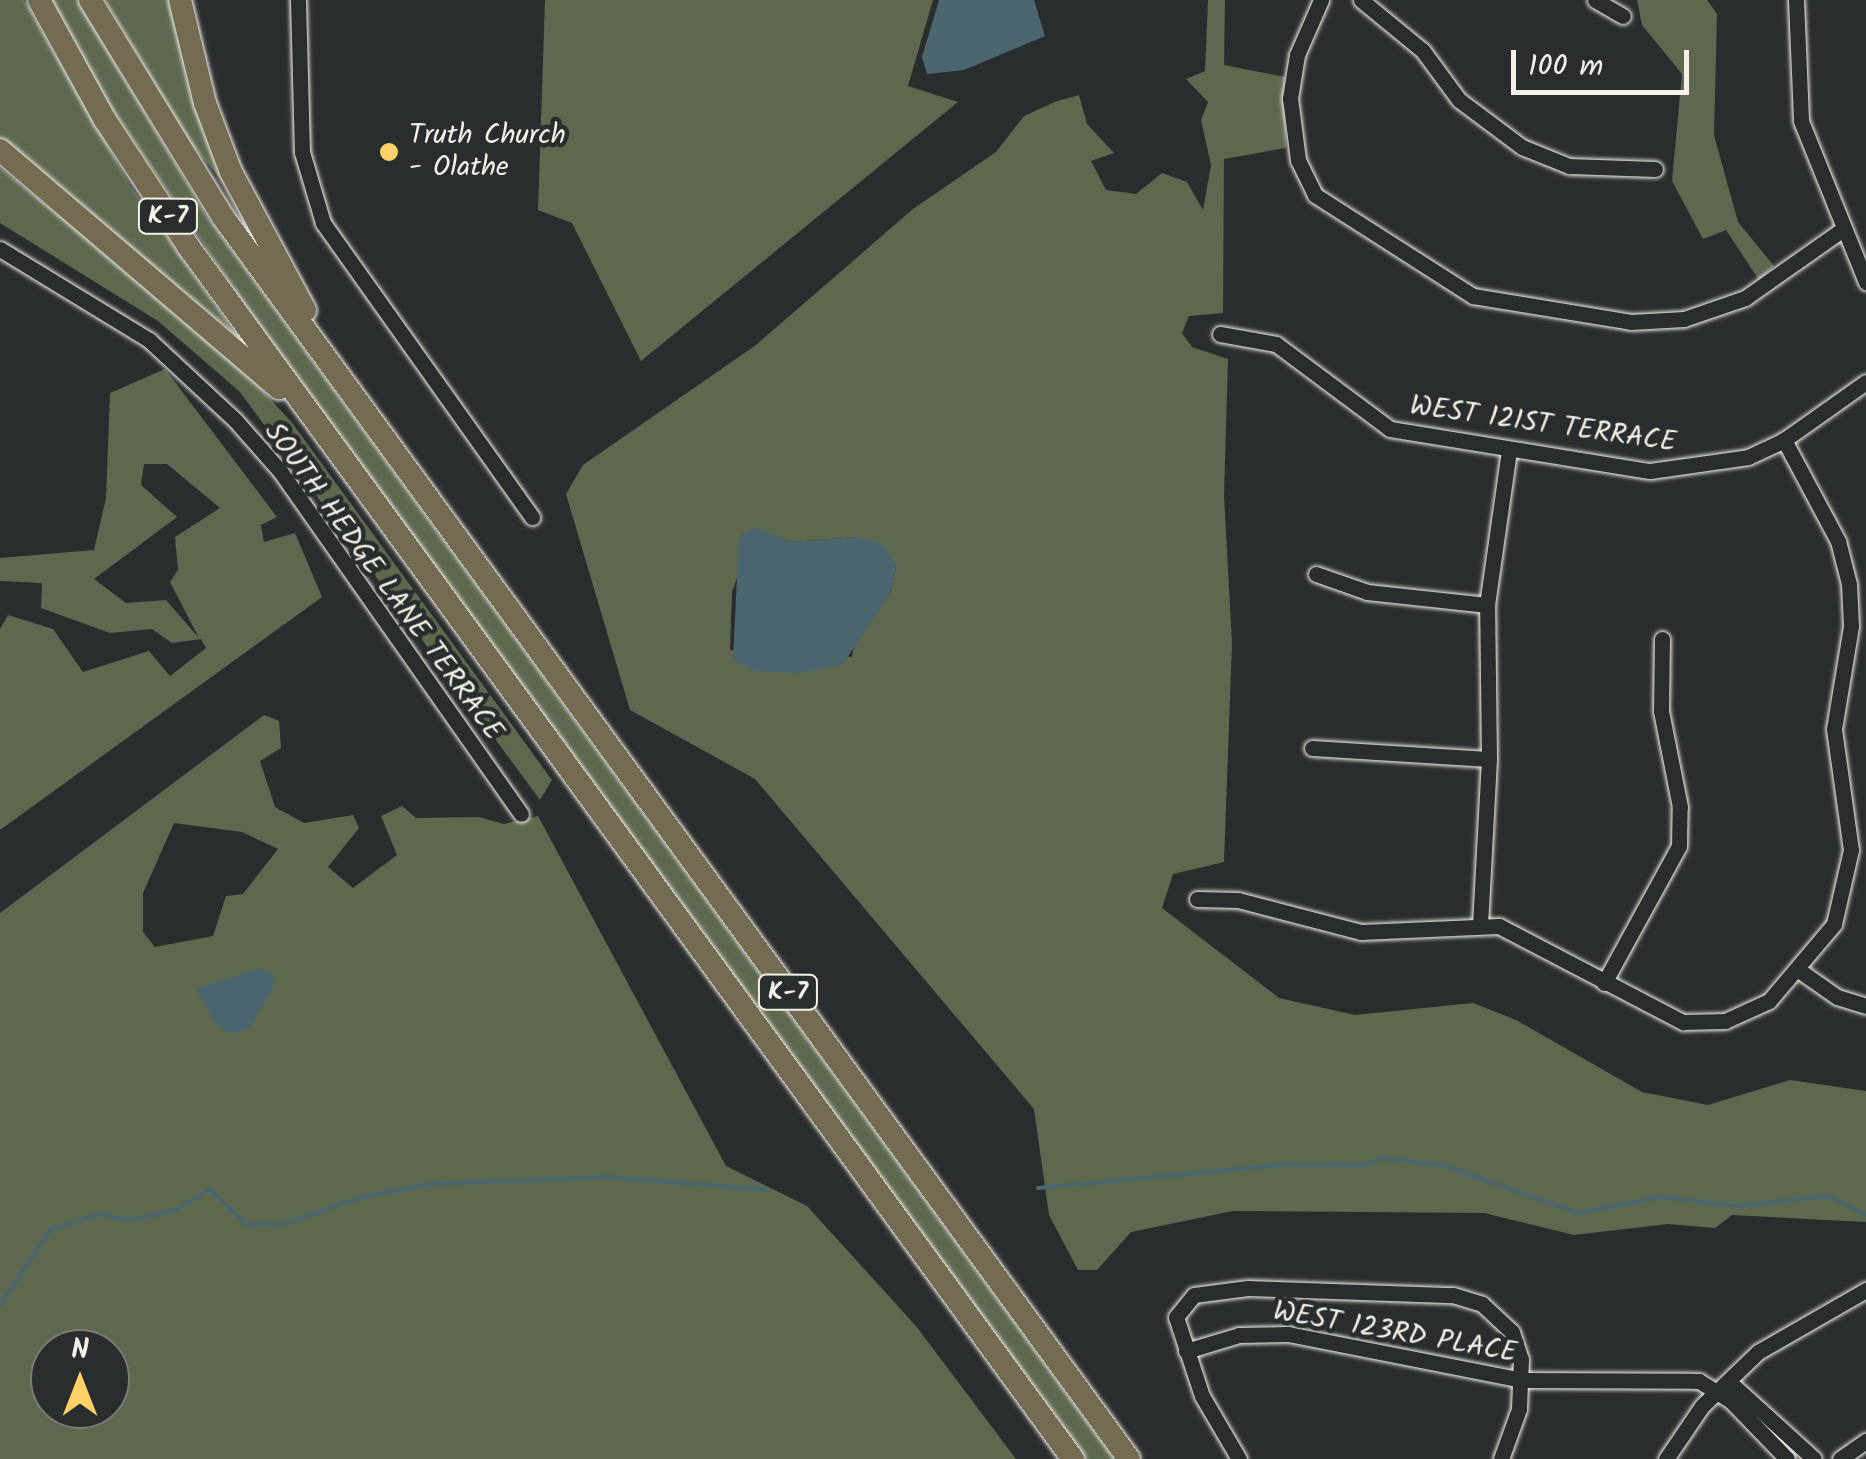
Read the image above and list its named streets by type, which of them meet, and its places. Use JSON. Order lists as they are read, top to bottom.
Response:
{
  "streets": {
    "highway": ["K-7"],
    "street": ["WEST 121ST TERRACE", "SOUTH HEDGE LANE TERRACE", "WEST 123RD PLACE"]
  },
  "places": ["Truth Church - Olathe"],
  "scale_bar": "100 m",
  "north": "top"
}
